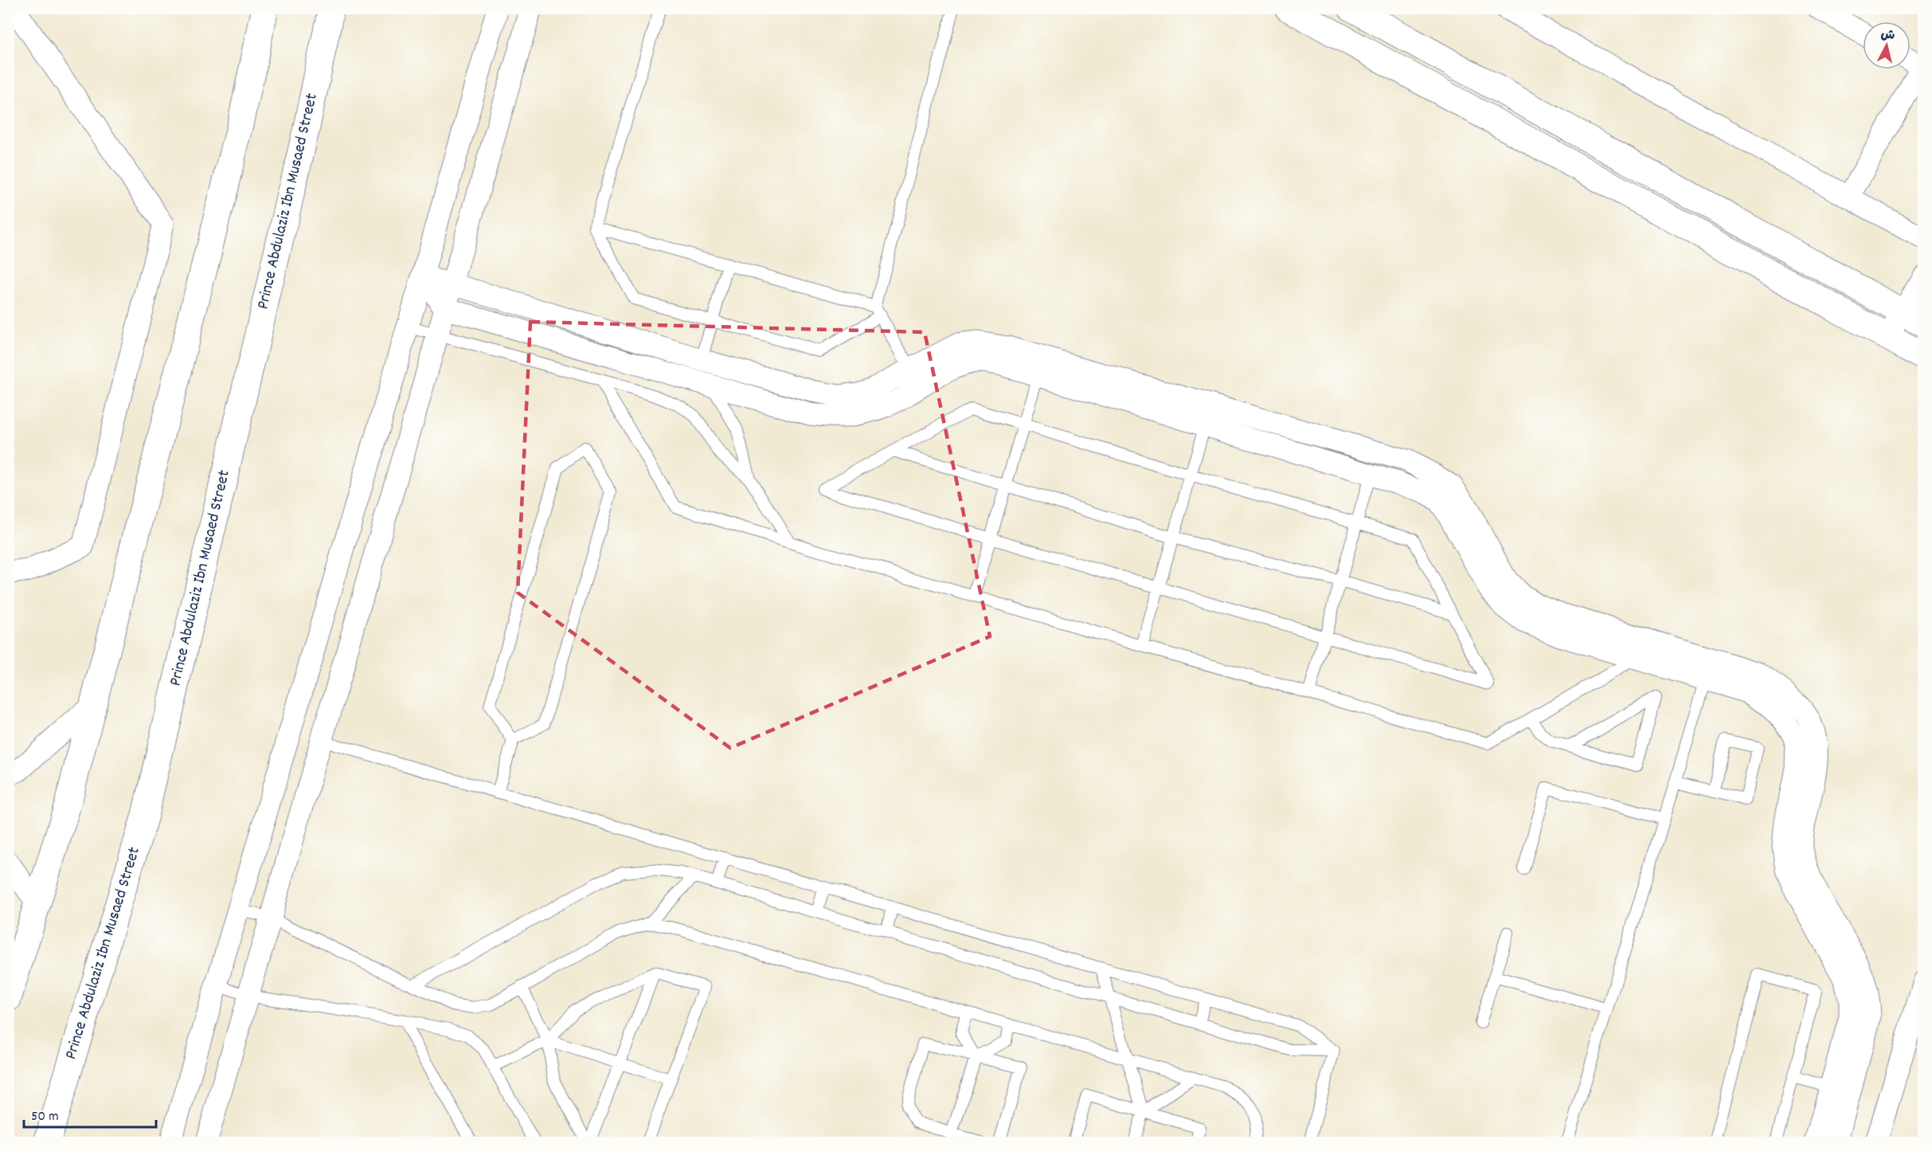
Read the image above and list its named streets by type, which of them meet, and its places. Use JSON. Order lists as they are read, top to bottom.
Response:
{
  "streets": {
    "street": ["Prince Abdulaziz Ibn Musaed Street"]
  },
  "scale_bar": "50 m",
  "north": "top"
}
